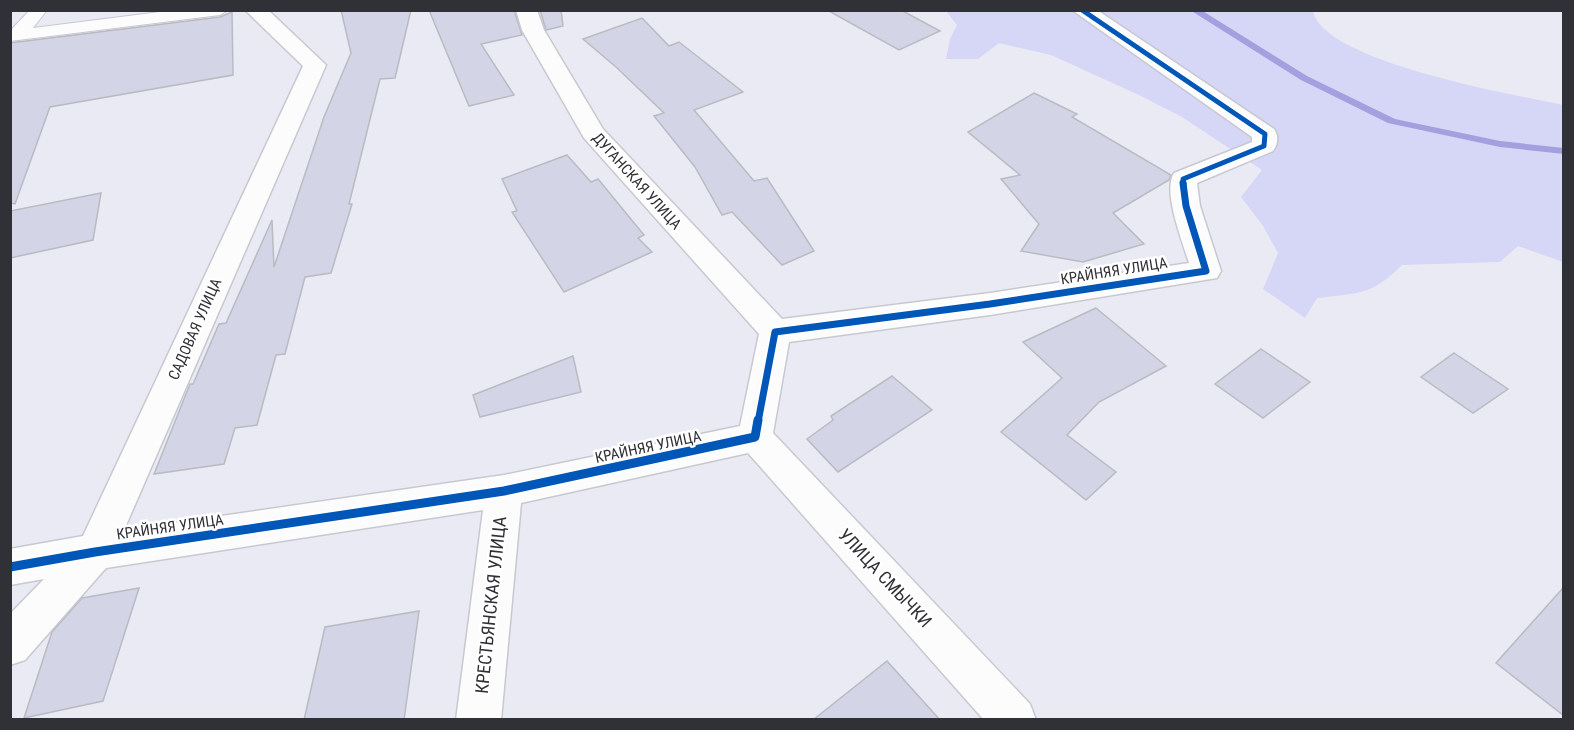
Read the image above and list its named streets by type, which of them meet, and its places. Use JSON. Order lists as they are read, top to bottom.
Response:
{
  "streets": {
    "street": [
      "ДУГАНСКАЯ УЛИЦА",
      "КРАЙНЯЯ УЛИЦА",
      "САДОВАЯ УЛИЦА",
      "УЛИЦА СМЫЧКИ",
      "КРЕСТЬЯНСКАЯ УЛИЦА"
    ]
  },
  "crossings": [
    ["ДУГАНСКАЯ УЛИЦА", "КРАЙНЯЯ УЛИЦА"],
    ["КРАЙНЯЯ УЛИЦА", "САДОВАЯ УЛИЦА"],
    ["КРАЙНЯЯ УЛИЦА", "УЛИЦА СМЫЧКИ"],
    ["КРАЙНЯЯ УЛИЦА", "КРЕСТЬЯНСКАЯ УЛИЦА"]
  ]
}
